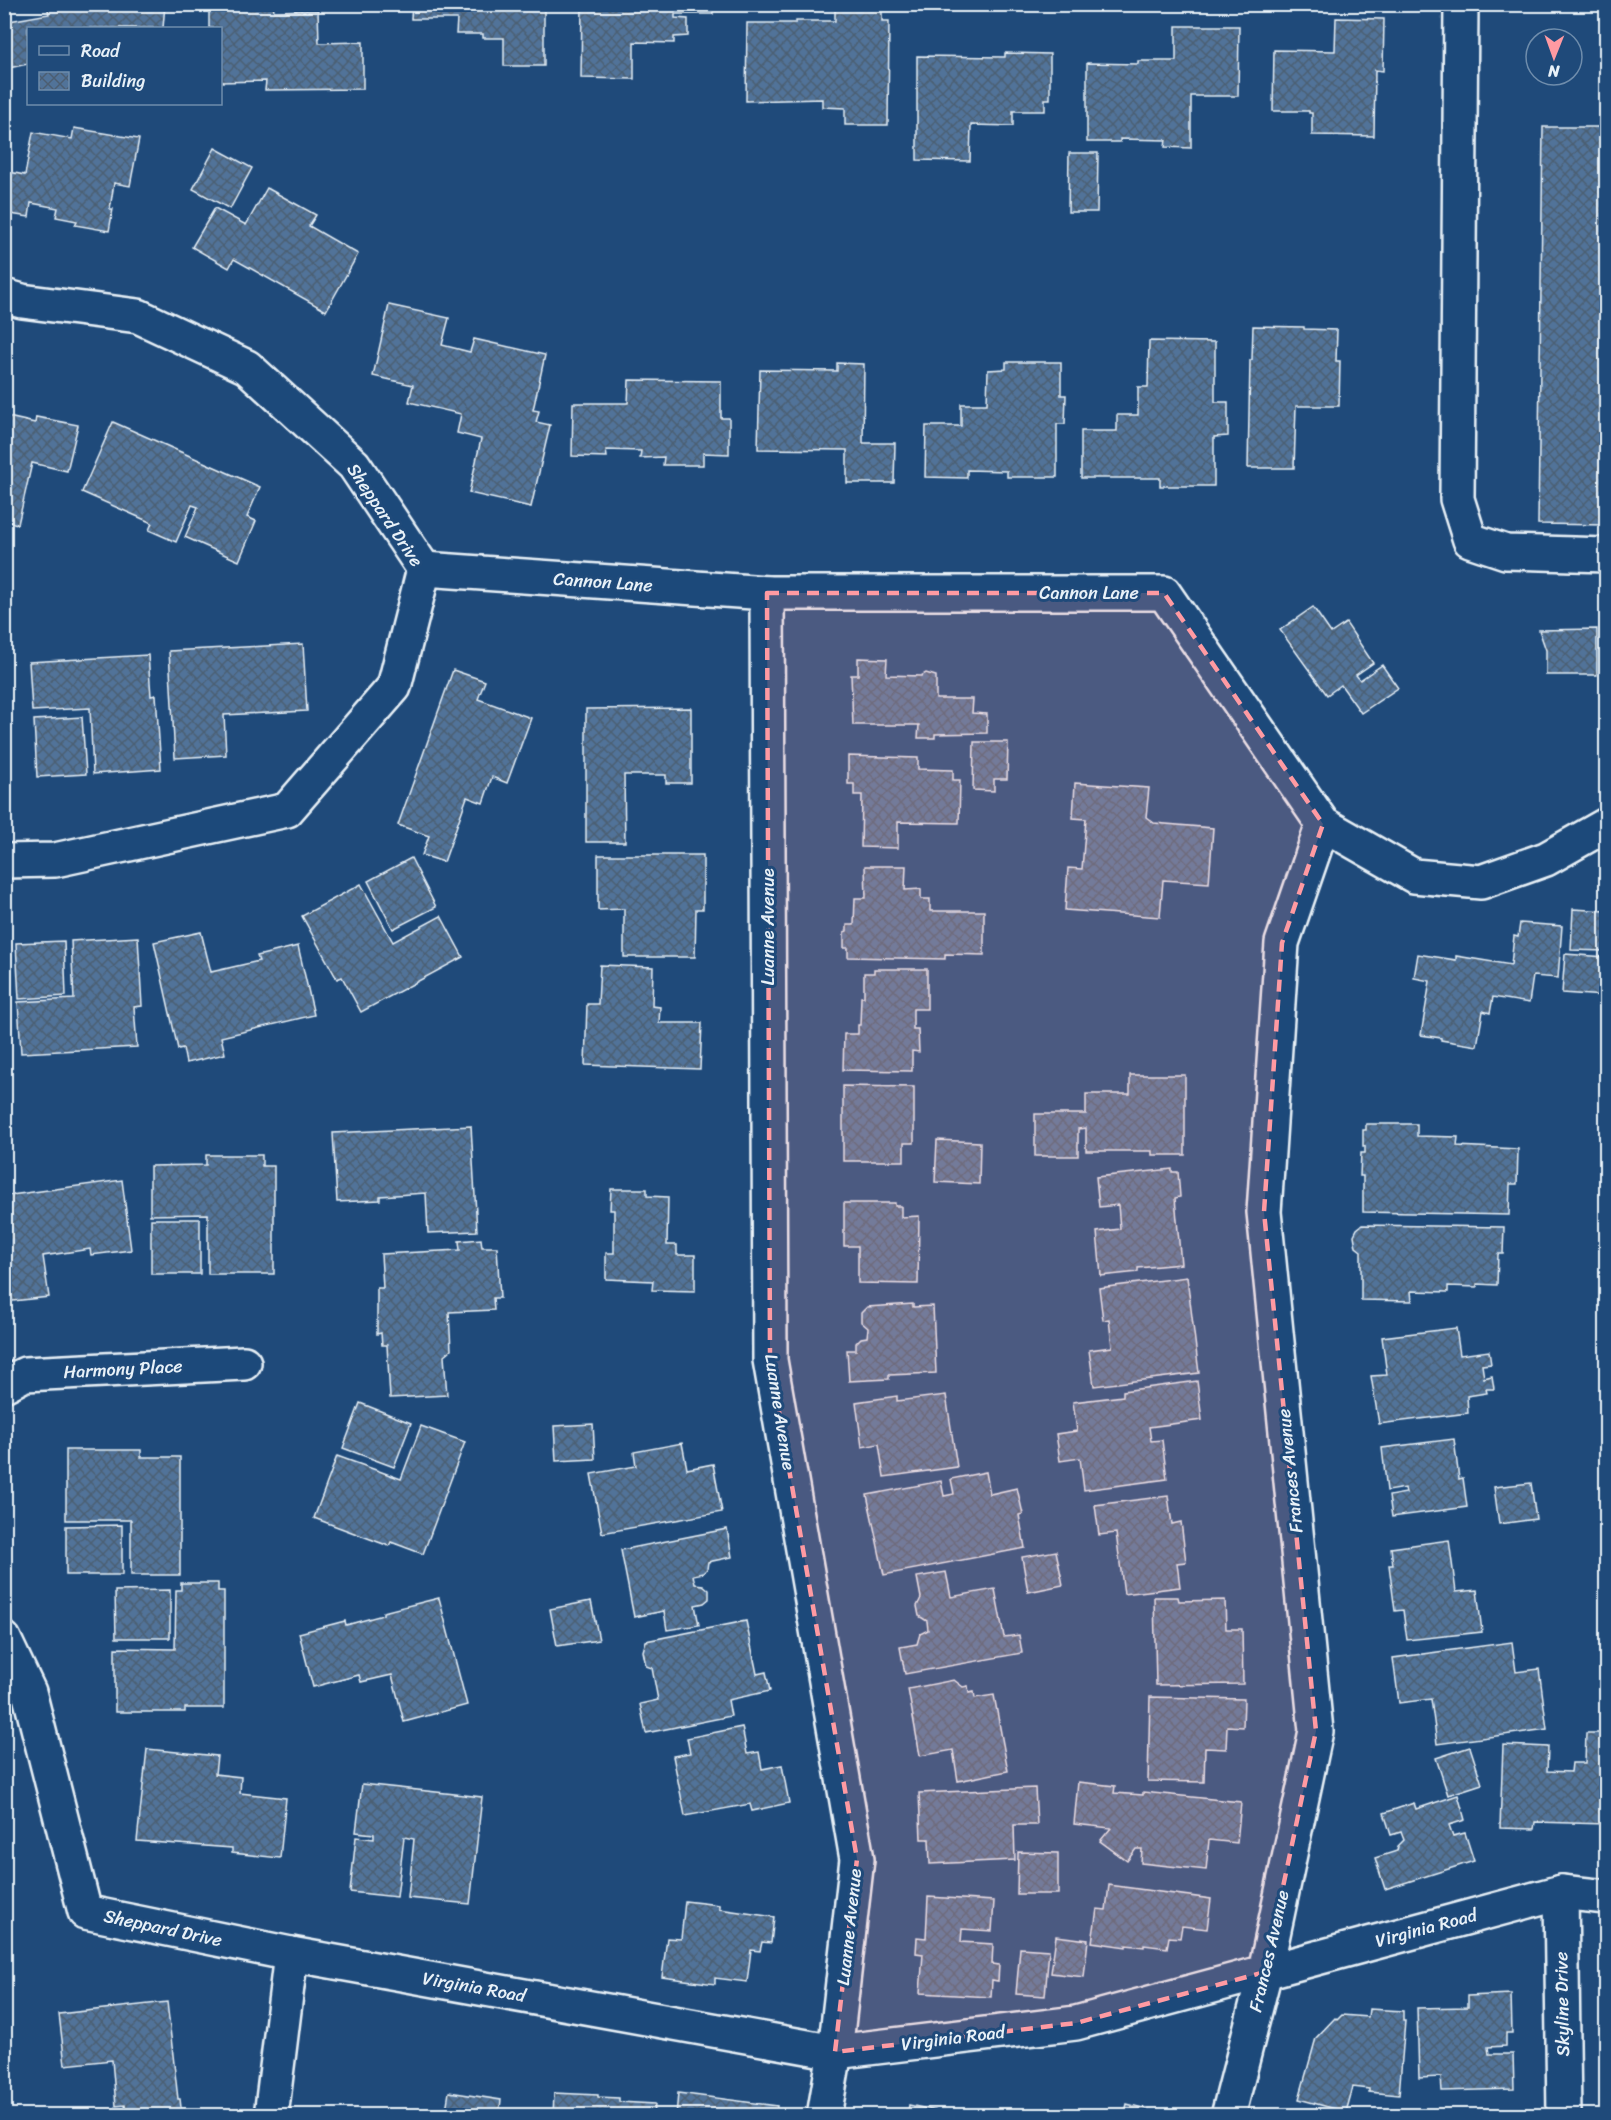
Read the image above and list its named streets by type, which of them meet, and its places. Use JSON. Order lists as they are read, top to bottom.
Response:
{
  "streets": {
    "street": [
      "Sheppard Drive",
      "Cannon Lane",
      "Luanne Avenue",
      "Harmony Place",
      "Frances Avenue",
      "Virginia Road",
      "Skyline Drive"
    ]
  },
  "crossings": [
    ["Sheppard Drive", "Cannon Lane"],
    ["Sheppard Drive", "Virginia Road"],
    ["Cannon Lane", "Luanne Avenue"],
    ["Cannon Lane", "Frances Avenue"],
    ["Luanne Avenue", "Virginia Road"],
    ["Frances Avenue", "Virginia Road"],
    ["Virginia Road", "Skyline Drive"]
  ],
  "legend": ["Road", "Building"],
  "north": "bottom"
}
